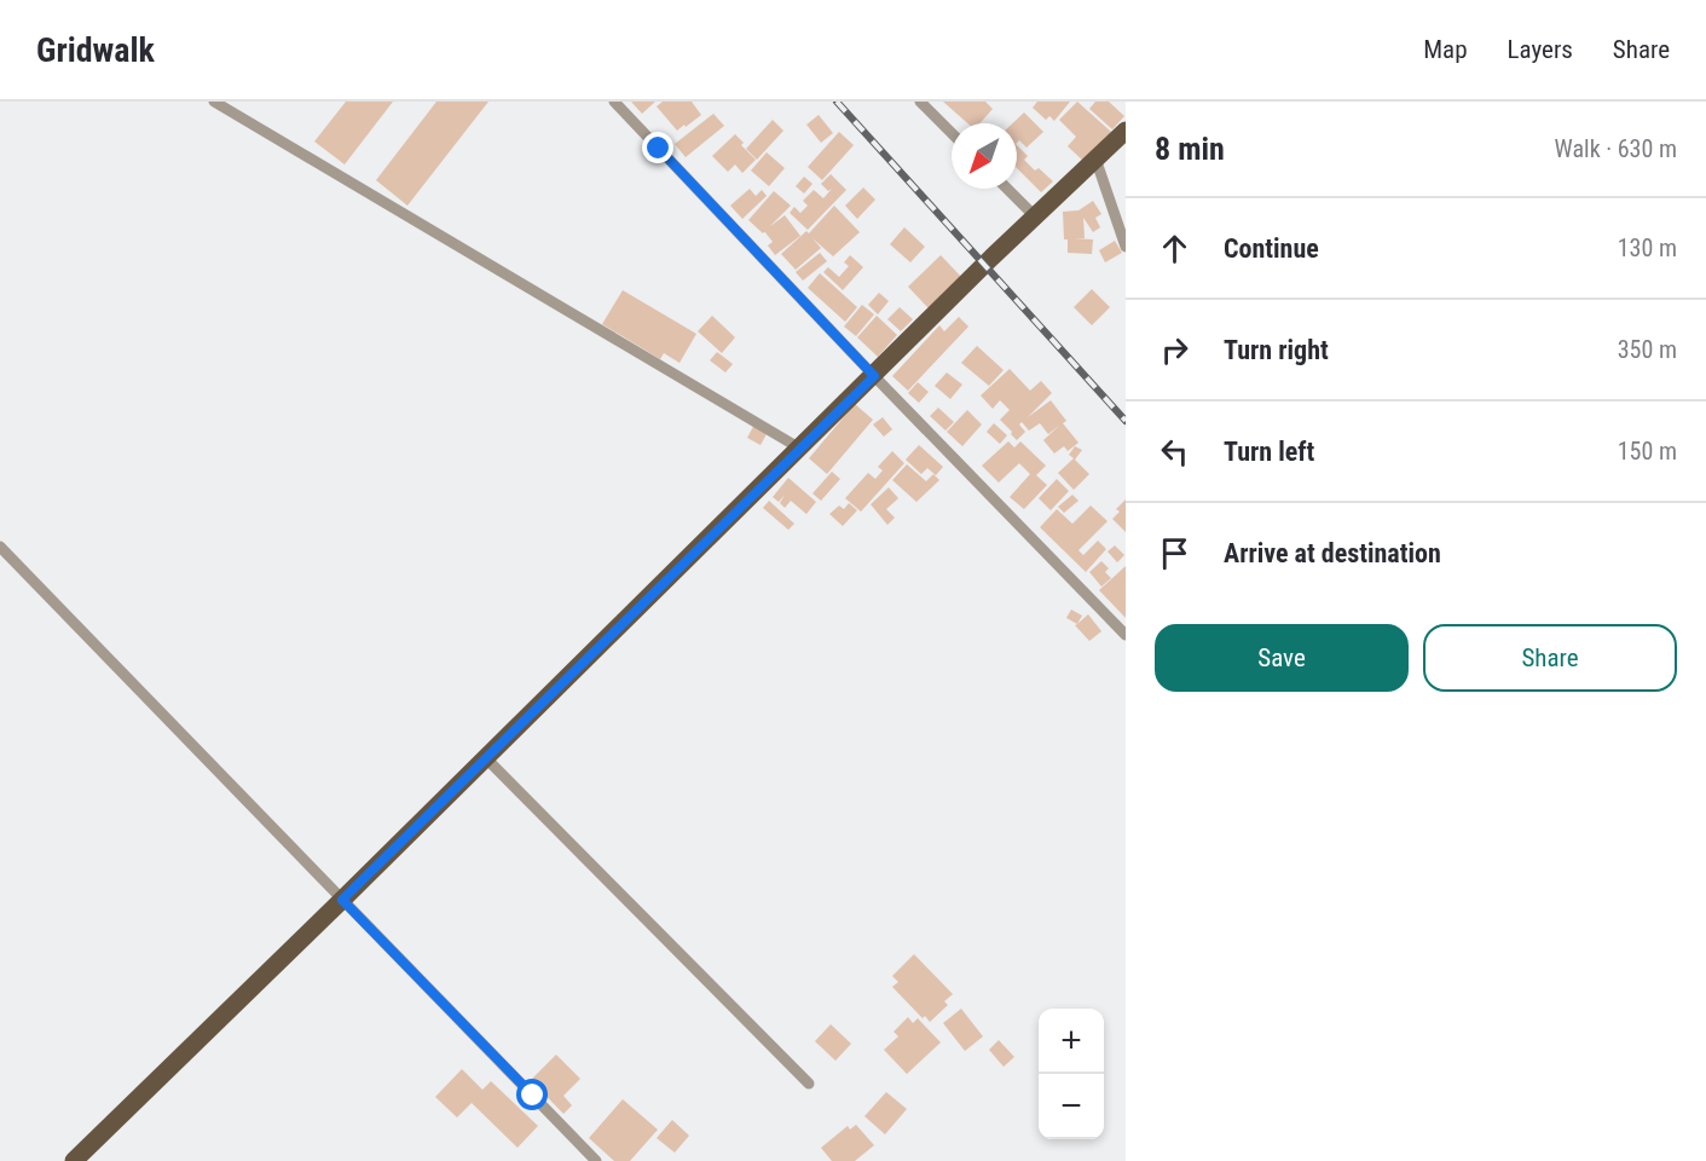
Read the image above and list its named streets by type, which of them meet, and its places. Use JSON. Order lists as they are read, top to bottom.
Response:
{
  "north": "bottom left",
  "page": {
    "header": "Gridwalk",
    "nav": ["Map", "Layers", "Share"],
    "heading": ["8 min", "Walk · 630 m"],
    "list": [
      ["Continue", "130 m"],
      ["Turn right", "350 m"],
      ["Turn left", "150 m"],
      "Arrive at destination"
    ],
    "buttons": ["Save", "Share"],
    "map_buttons": ["+", "−"]
  }
}
